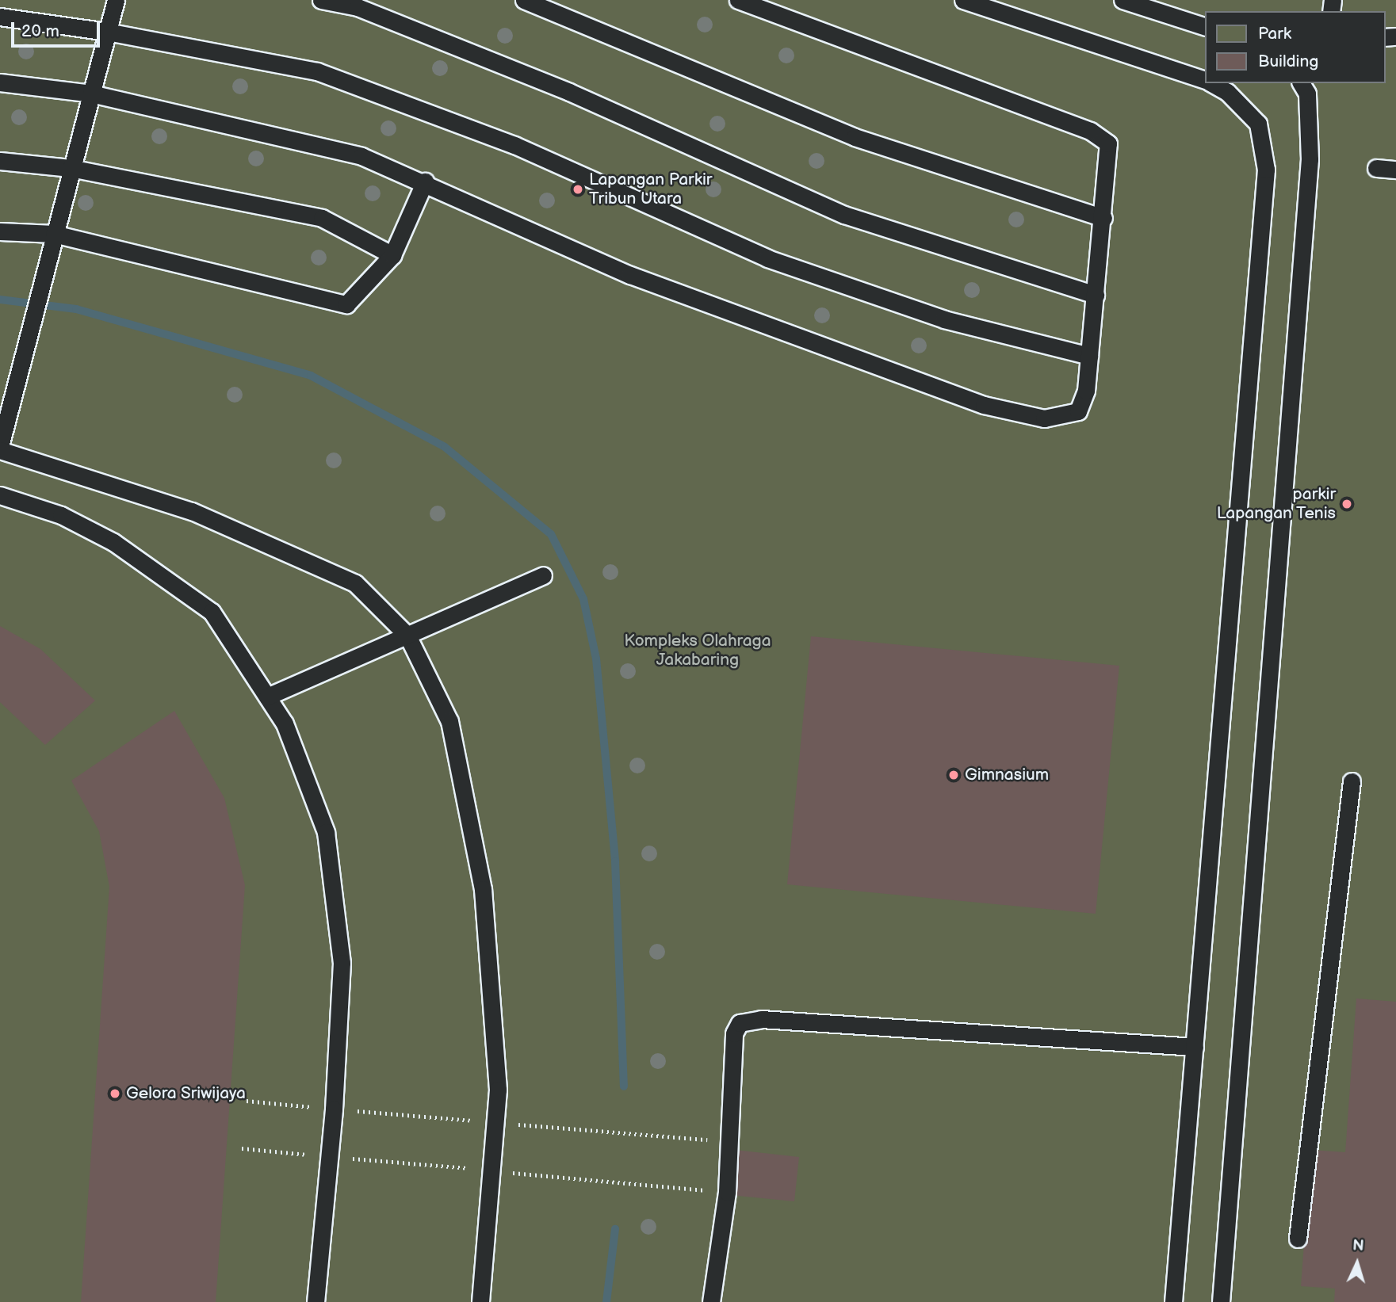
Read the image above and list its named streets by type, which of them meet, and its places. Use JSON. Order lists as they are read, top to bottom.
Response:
{
  "parks": ["Kompleks Olahraga Jakabaring"],
  "places": [
    "Lapangan Parkir Tribun Utara",
    "parkir Lapangan Tenis",
    "Gimnasium",
    "Gelora Sriwijaya"
  ],
  "legend": ["Park", "Building"],
  "scale_bar": "20 m",
  "north": "top"
}
